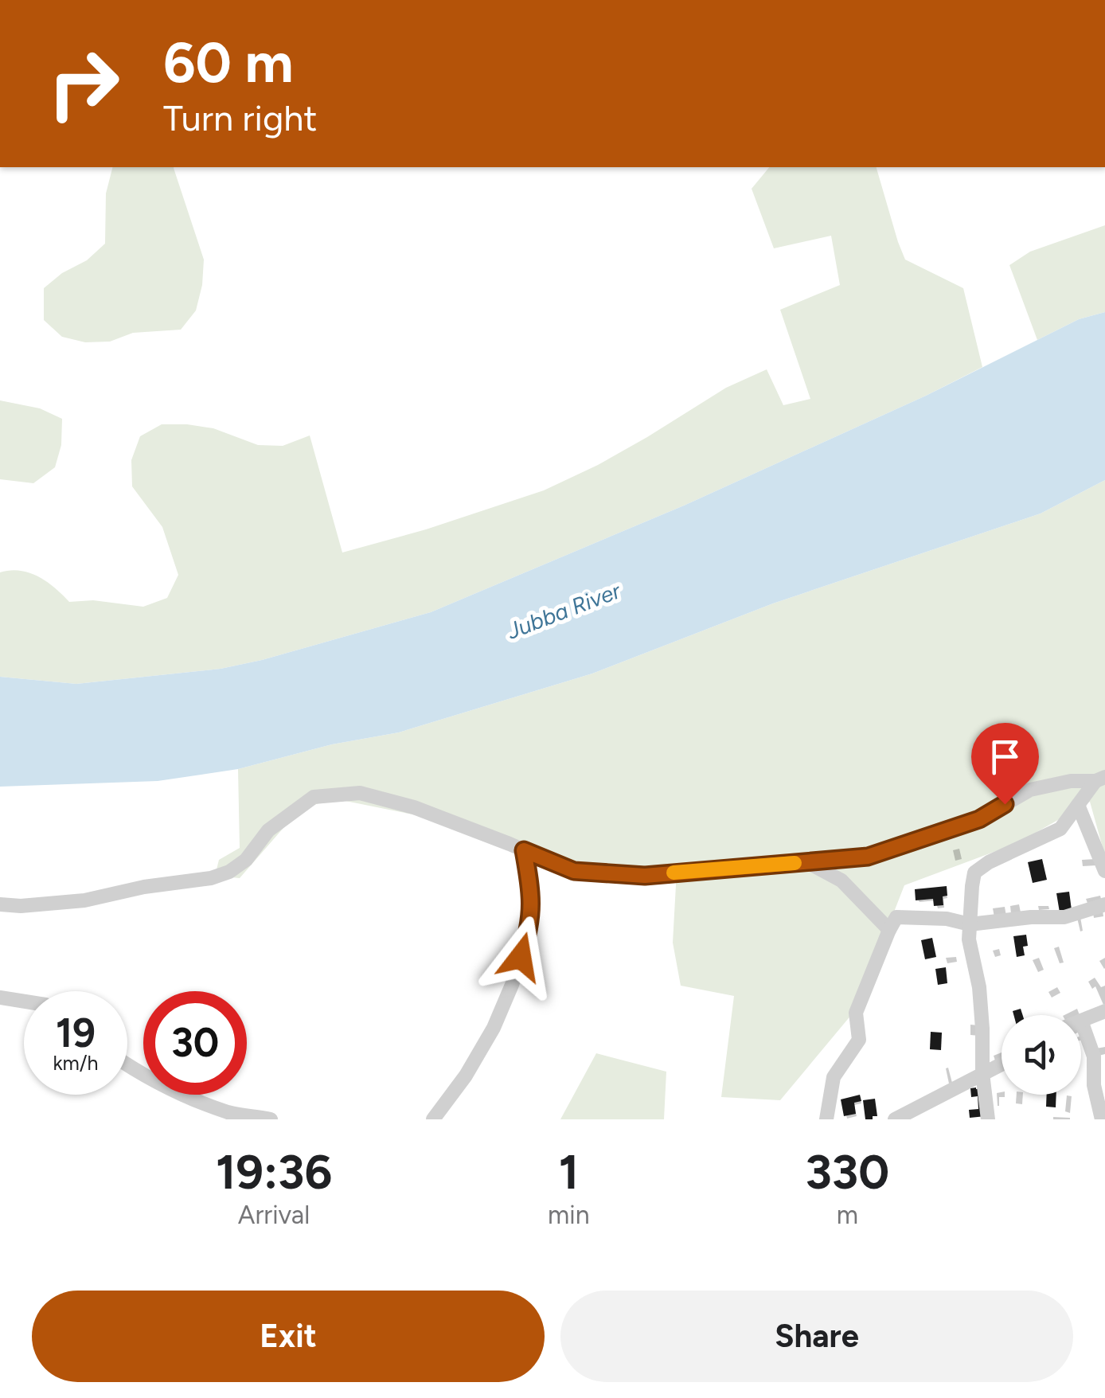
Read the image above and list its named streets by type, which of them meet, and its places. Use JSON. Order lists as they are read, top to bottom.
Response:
{
  "water": ["Jubba River"],
  "page": {
    "turn": ["60 m", "Turn right"],
    "speed": "19 km/h",
    "limit": "30",
    "eta": [
      "19:36",
      "Arrival",
      "1",
      "min",
      "330",
      "m"
    ],
    "buttons": ["Exit", "Share"]
  }
}
